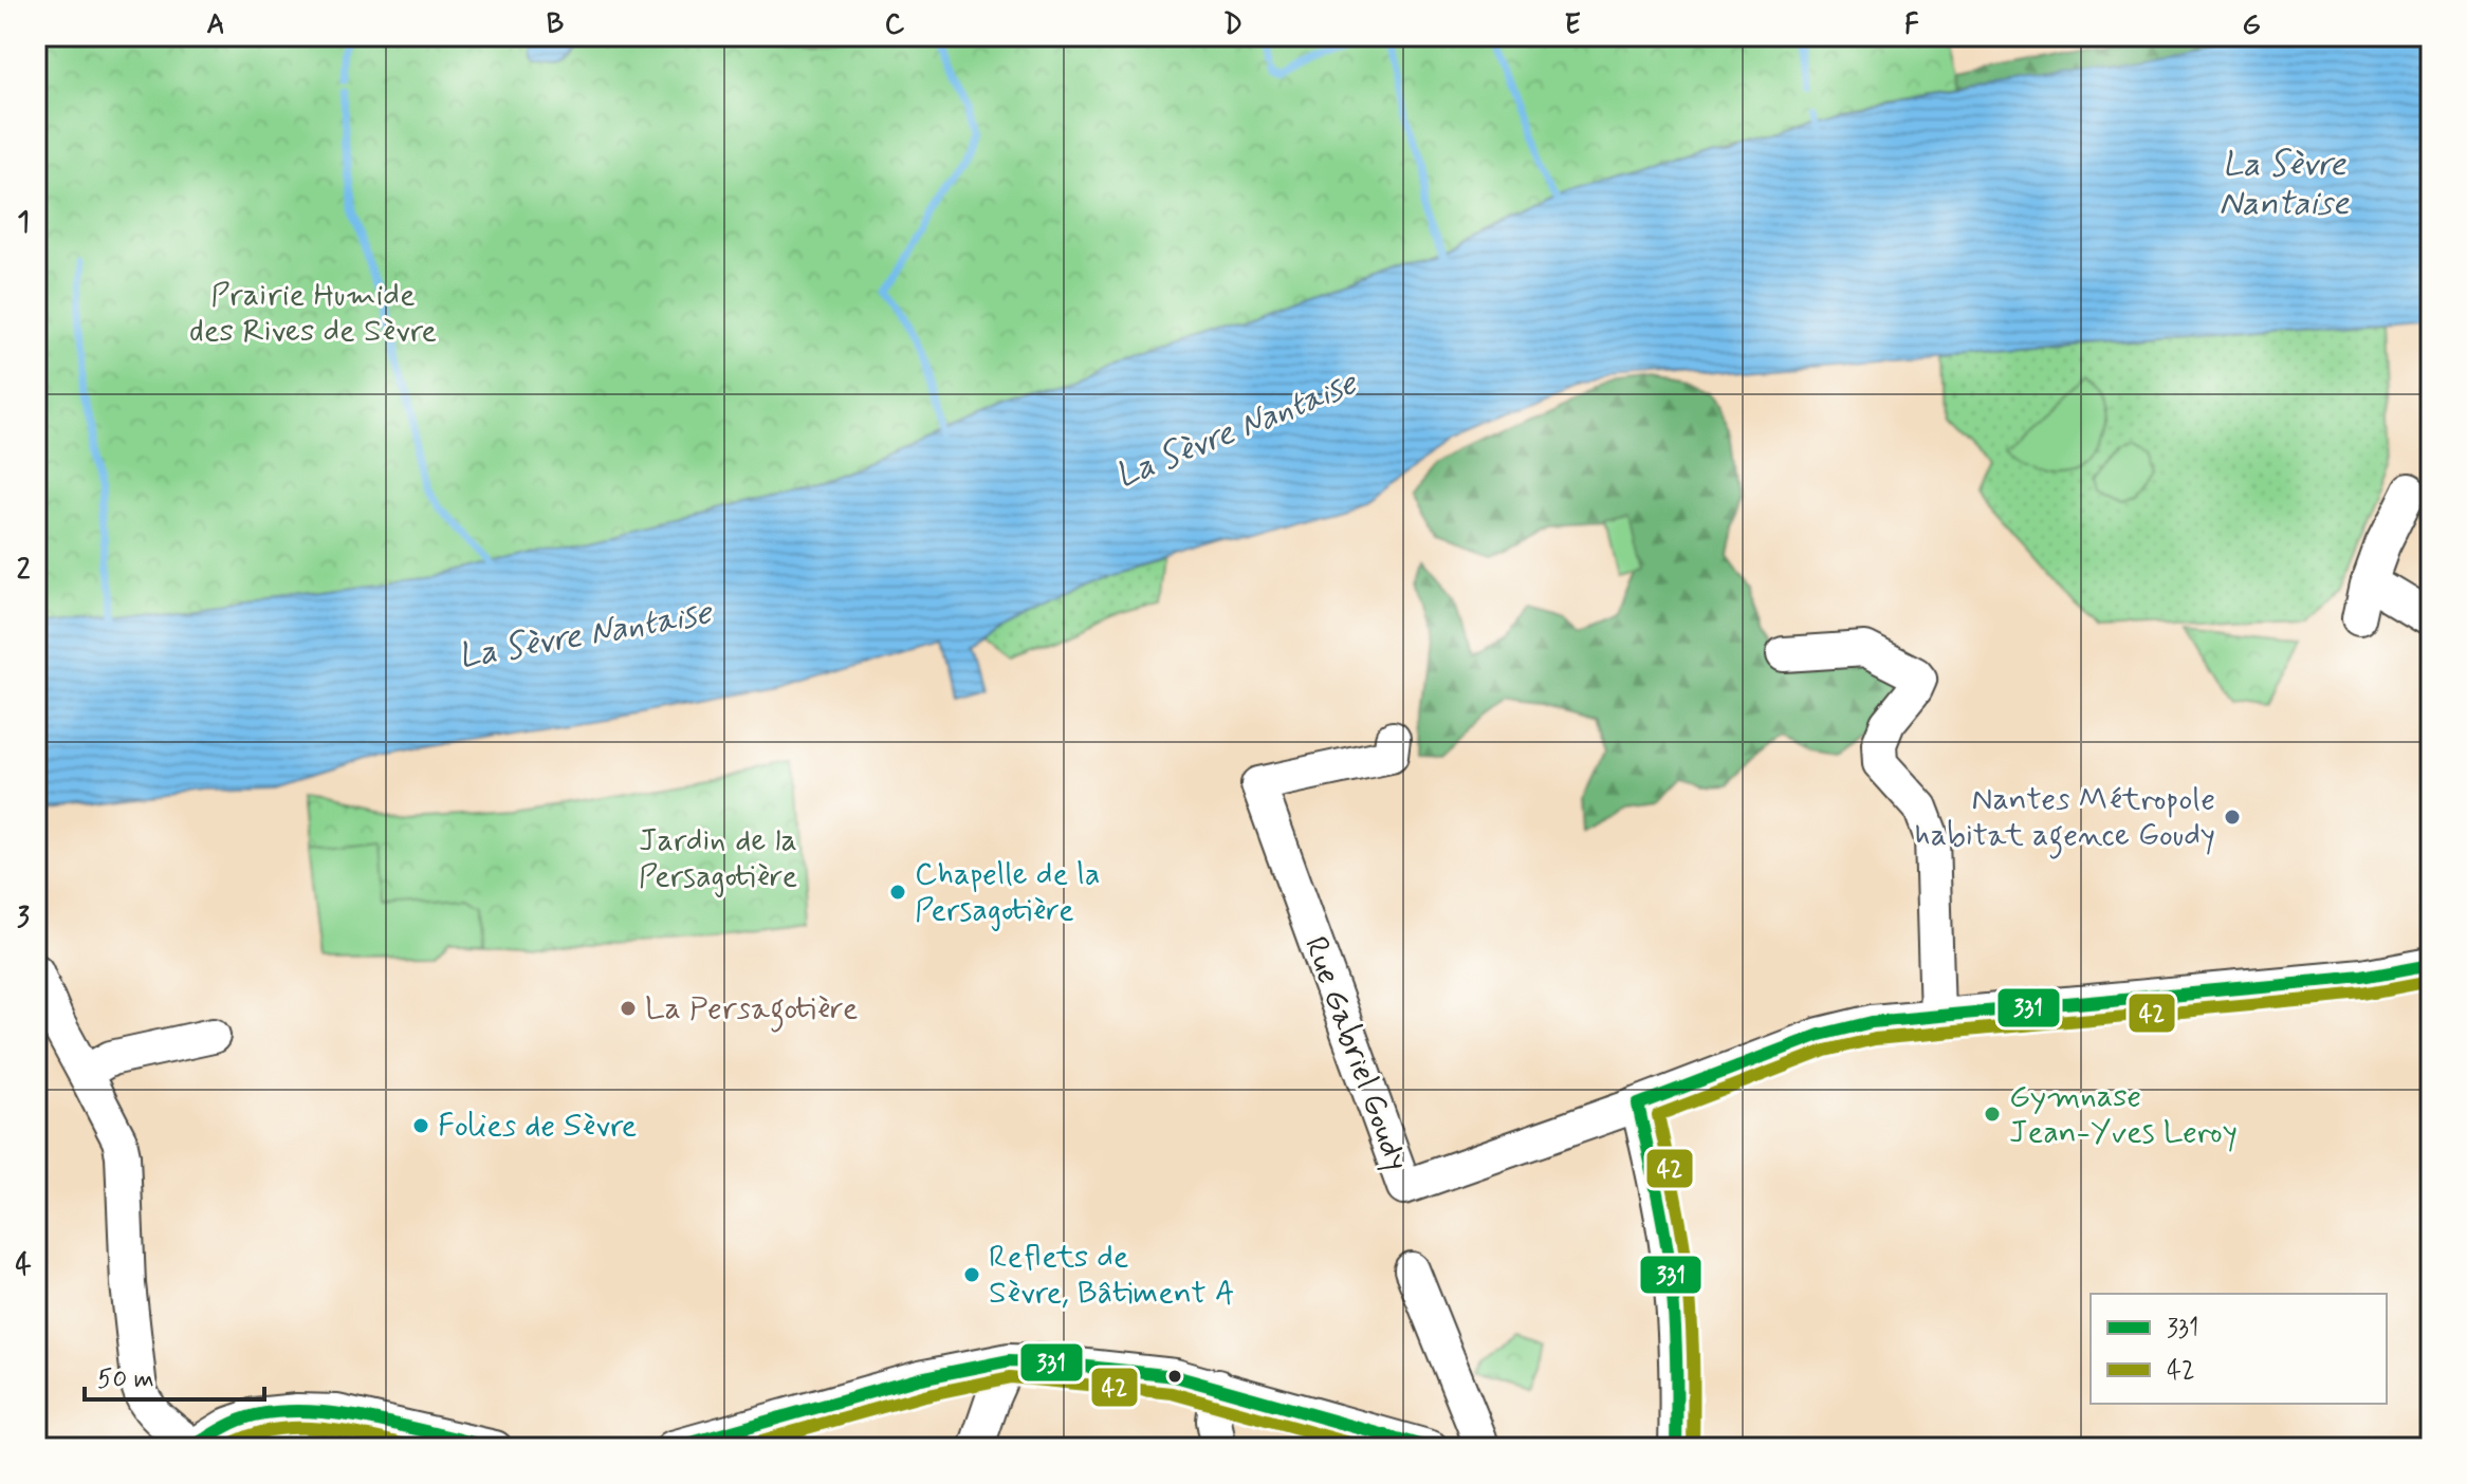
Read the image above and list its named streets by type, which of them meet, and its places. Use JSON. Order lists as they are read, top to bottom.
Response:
{
  "streets": {
    "street": ["Rue Gabriel Goudy"]
  },
  "water": ["La Sèvre Nantaise"],
  "parks": ["Prairie Humide des Rives de Sèvre", "Jardin de la Persagotière"],
  "places": [
    "Nantes Métropole habitat agence Goudy",
    "Chapelle de la Persagotière",
    "La Persagotière",
    "Gymnase Jean-Yves Leroy",
    "Folies de Sèvre",
    "Reflets de Sèvre, Bâtiment A"
  ],
  "lines": ["transit line 331", "transit line 42"],
  "legend": ["331", "42"],
  "scale_bar": "50 m",
  "grid": {
    "columns": [
      "A",
      "B",
      "C",
      "D",
      "E",
      "F",
      "G"
    ],
    "rows": [
      "1",
      "2",
      "3",
      "4"
    ]
  }
}
